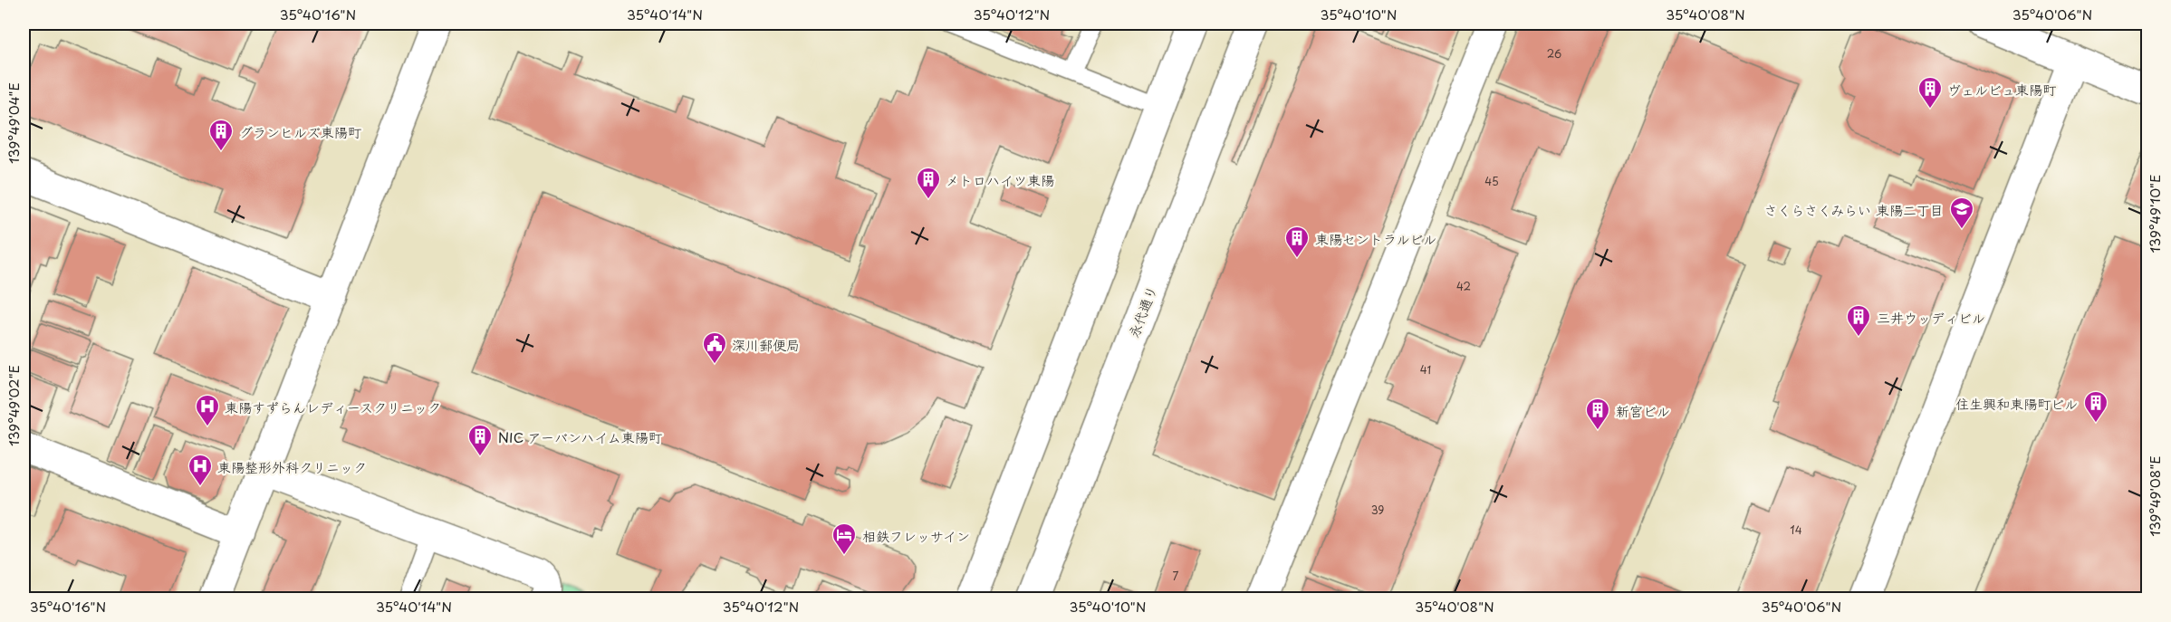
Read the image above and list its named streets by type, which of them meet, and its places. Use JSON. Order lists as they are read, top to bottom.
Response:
{
  "streets": {
    "street": ["永代通り"]
  },
  "places": {
    "building": [
      "ヴェルビュ東陽町",
      "グランヒルズ東陽町",
      "メトロハイツ東陽",
      "東陽セントラルビル",
      "三井ウッディビル",
      "住生興和東陽町ビル",
      "新宮ビル",
      "NIC アーバンハイム東陽町"
    ],
    "school or university": ["さくらさくみらい 東陽二丁目"],
    "public building": ["深川郵便局"],
    "hospital": ["東陽すずらんレディースクリニック", "東陽整形外科クリニック"],
    "hotel": ["相鉄フレッサイン"]
  },
  "house_numbers": [
    "26",
    "45",
    "42",
    "41",
    "39",
    "14",
    "7"
  ],
  "coordinates": [
    "35°40'16\"N",
    "35°40'14\"N",
    "35°40'12\"N",
    "35°40'10\"N",
    "35°40'08\"N",
    "35°40'06\"N",
    "139°49'04\"E",
    "139°49'10\"E",
    "139°49'02\"E",
    "139°49'08\"E"
  ]
}
